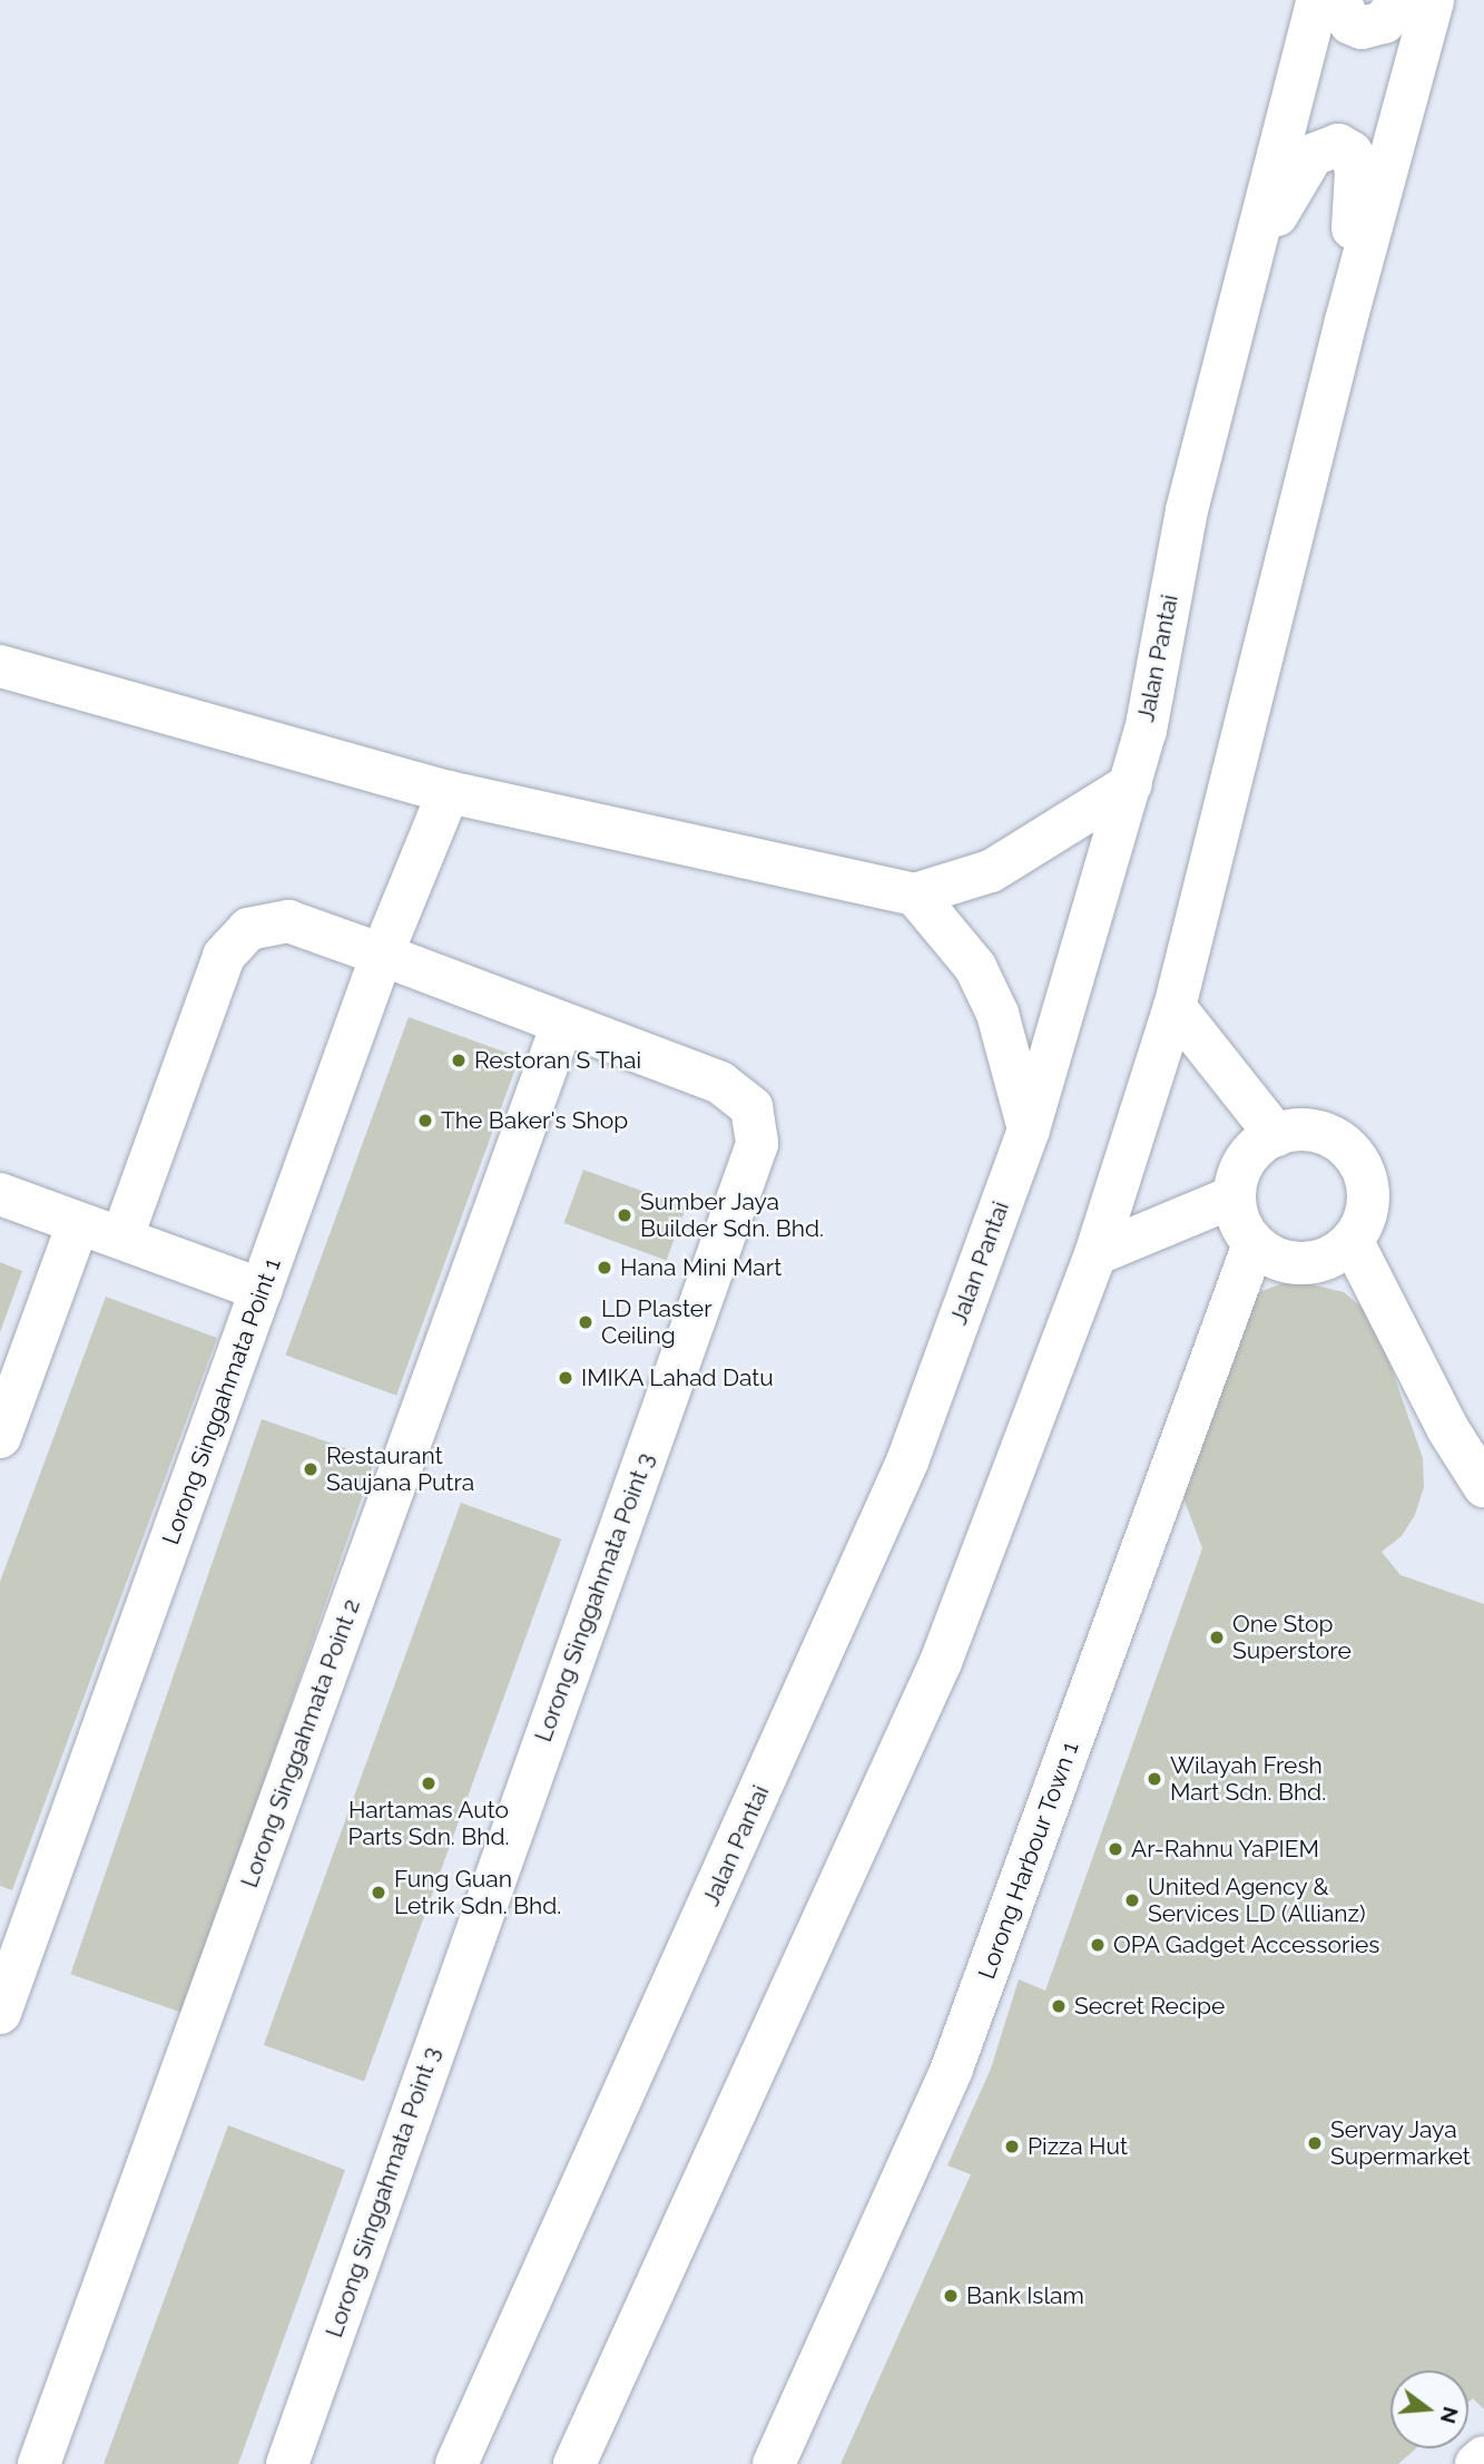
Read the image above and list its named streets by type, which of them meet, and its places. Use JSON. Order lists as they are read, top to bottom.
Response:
{
  "streets": {
    "street": [
      "Jalan Pantai",
      "Lorong Singgahmata Point 1",
      "Lorong Singgahmata Point 3",
      "Lorong Singgahmata Point 2",
      "Lorong Harbour Town 1"
    ]
  },
  "crossings": [
    ["Lorong Singgahmata Point 1", "Lorong Singgahmata Point 3"],
    ["Lorong Singgahmata Point 3", "Lorong Singgahmata Point 2"]
  ],
  "places": [
    "Restoran S Thai",
    "The Baker's Shop",
    "Sumber Jaya Builder Sdn. Bhd.",
    "Hana Mini Mart",
    "LD Plaster Ceiling",
    "IMIKA Lahad Datu",
    "Restaurant Saujana Putra",
    "One Stop Superstore",
    "Wilayah Fresh Mart Sdn. Bhd.",
    "Hartamas Auto Parts Sdn. Bhd.",
    "Ar-Rahnu YaPIEM",
    "Fung Guan Letrik Sdn. Bhd.",
    "United Agency & Services LD (Allianz)",
    "OPA Gadget Accessories",
    "Secret Recipe",
    "Servay Jaya Supermarket",
    "Pizza Hut",
    "Bank Islam"
  ],
  "north": "right"
}
